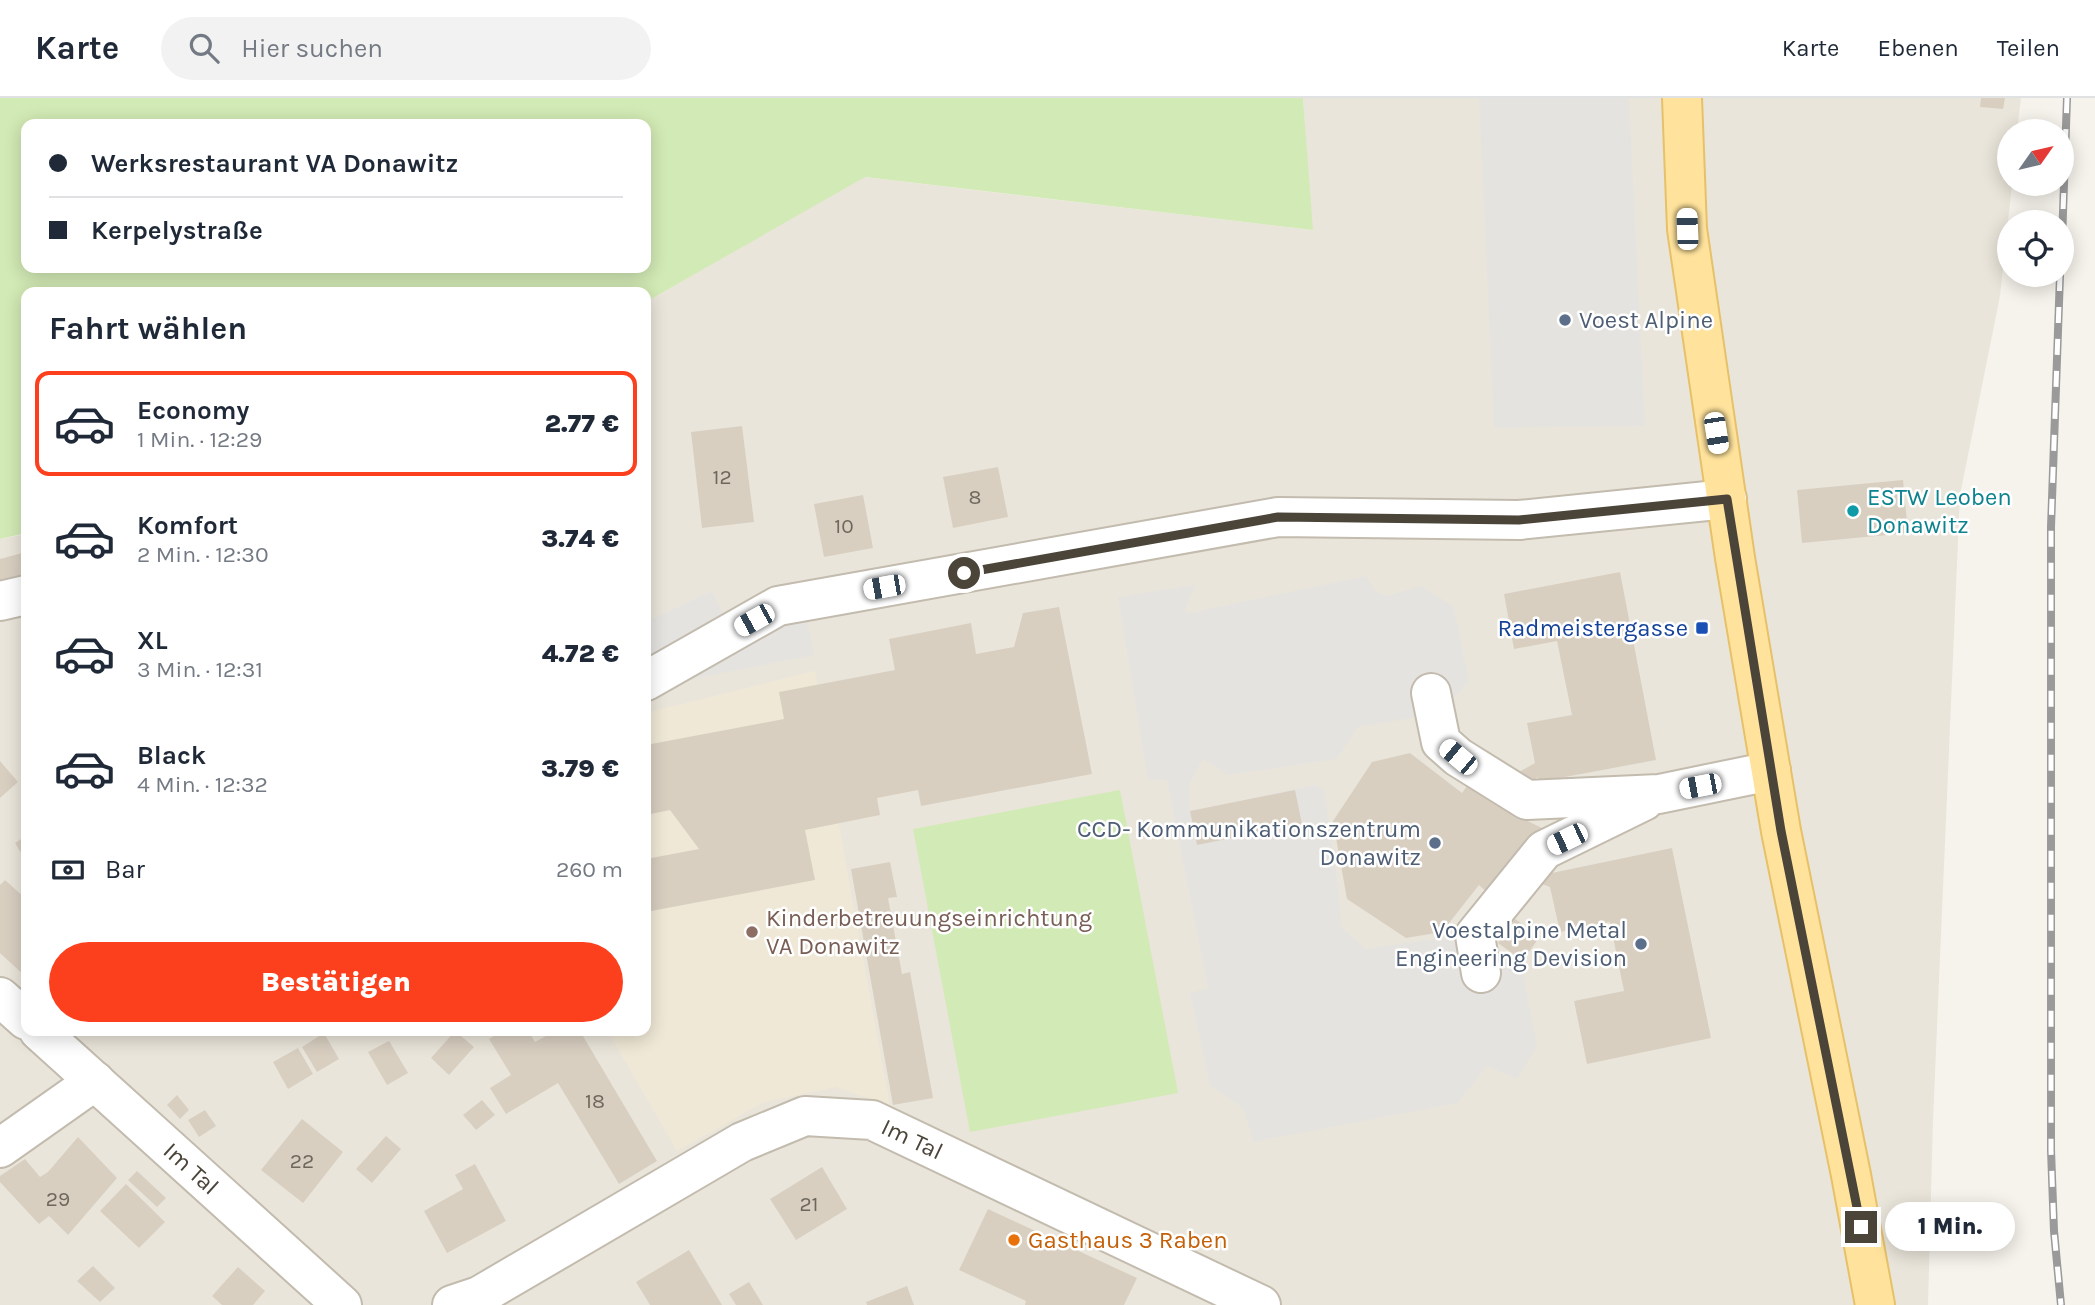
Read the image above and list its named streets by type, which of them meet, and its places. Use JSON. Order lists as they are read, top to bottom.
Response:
{
  "streets": {
    "street": ["Im Tal"]
  },
  "places": {
    "other": [
      "Voest Alpine",
      "ESTW Leoben Donawitz",
      "CCD- Kommunikationszentrum Donawitz",
      "Kinderbetreuungseinrichtung VA Donawitz",
      "Voestalpine Metal Engineering Devision",
      "Gasthaus 3 Raben"
    ],
    "transit": ["Radmeistergasse"]
  },
  "house_numbers": [
    "12",
    "8",
    "10",
    "18",
    "22",
    "29",
    "21"
  ],
  "north": "top right",
  "page": {
    "header": "Karte",
    "search": "Hier suchen",
    "nav": ["Karte", "Ebenen", "Teilen"],
    "banner": ["Werksrestaurant VA Donawitz", "Kerpelystraße"],
    "heading": "Fahrt wählen",
    "list": [
      {
        "name": "Economy",
        "note": "1 Min. · 12:29",
        "value": "2.77 €"
      },
      {
        "name": "Komfort",
        "note": "2 Min. · 12:30",
        "value": "3.74 €"
      },
      {
        "name": "XL",
        "note": "3 Min. · 12:31",
        "value": "4.72 €"
      },
      {
        "name": "Black",
        "note": "4 Min. · 12:32",
        "value": "3.79 €"
      }
    ],
    "pay": ["Bar", "260 m"],
    "buttons": "Bestätigen",
    "bubble": "1 Min."
  }
}
